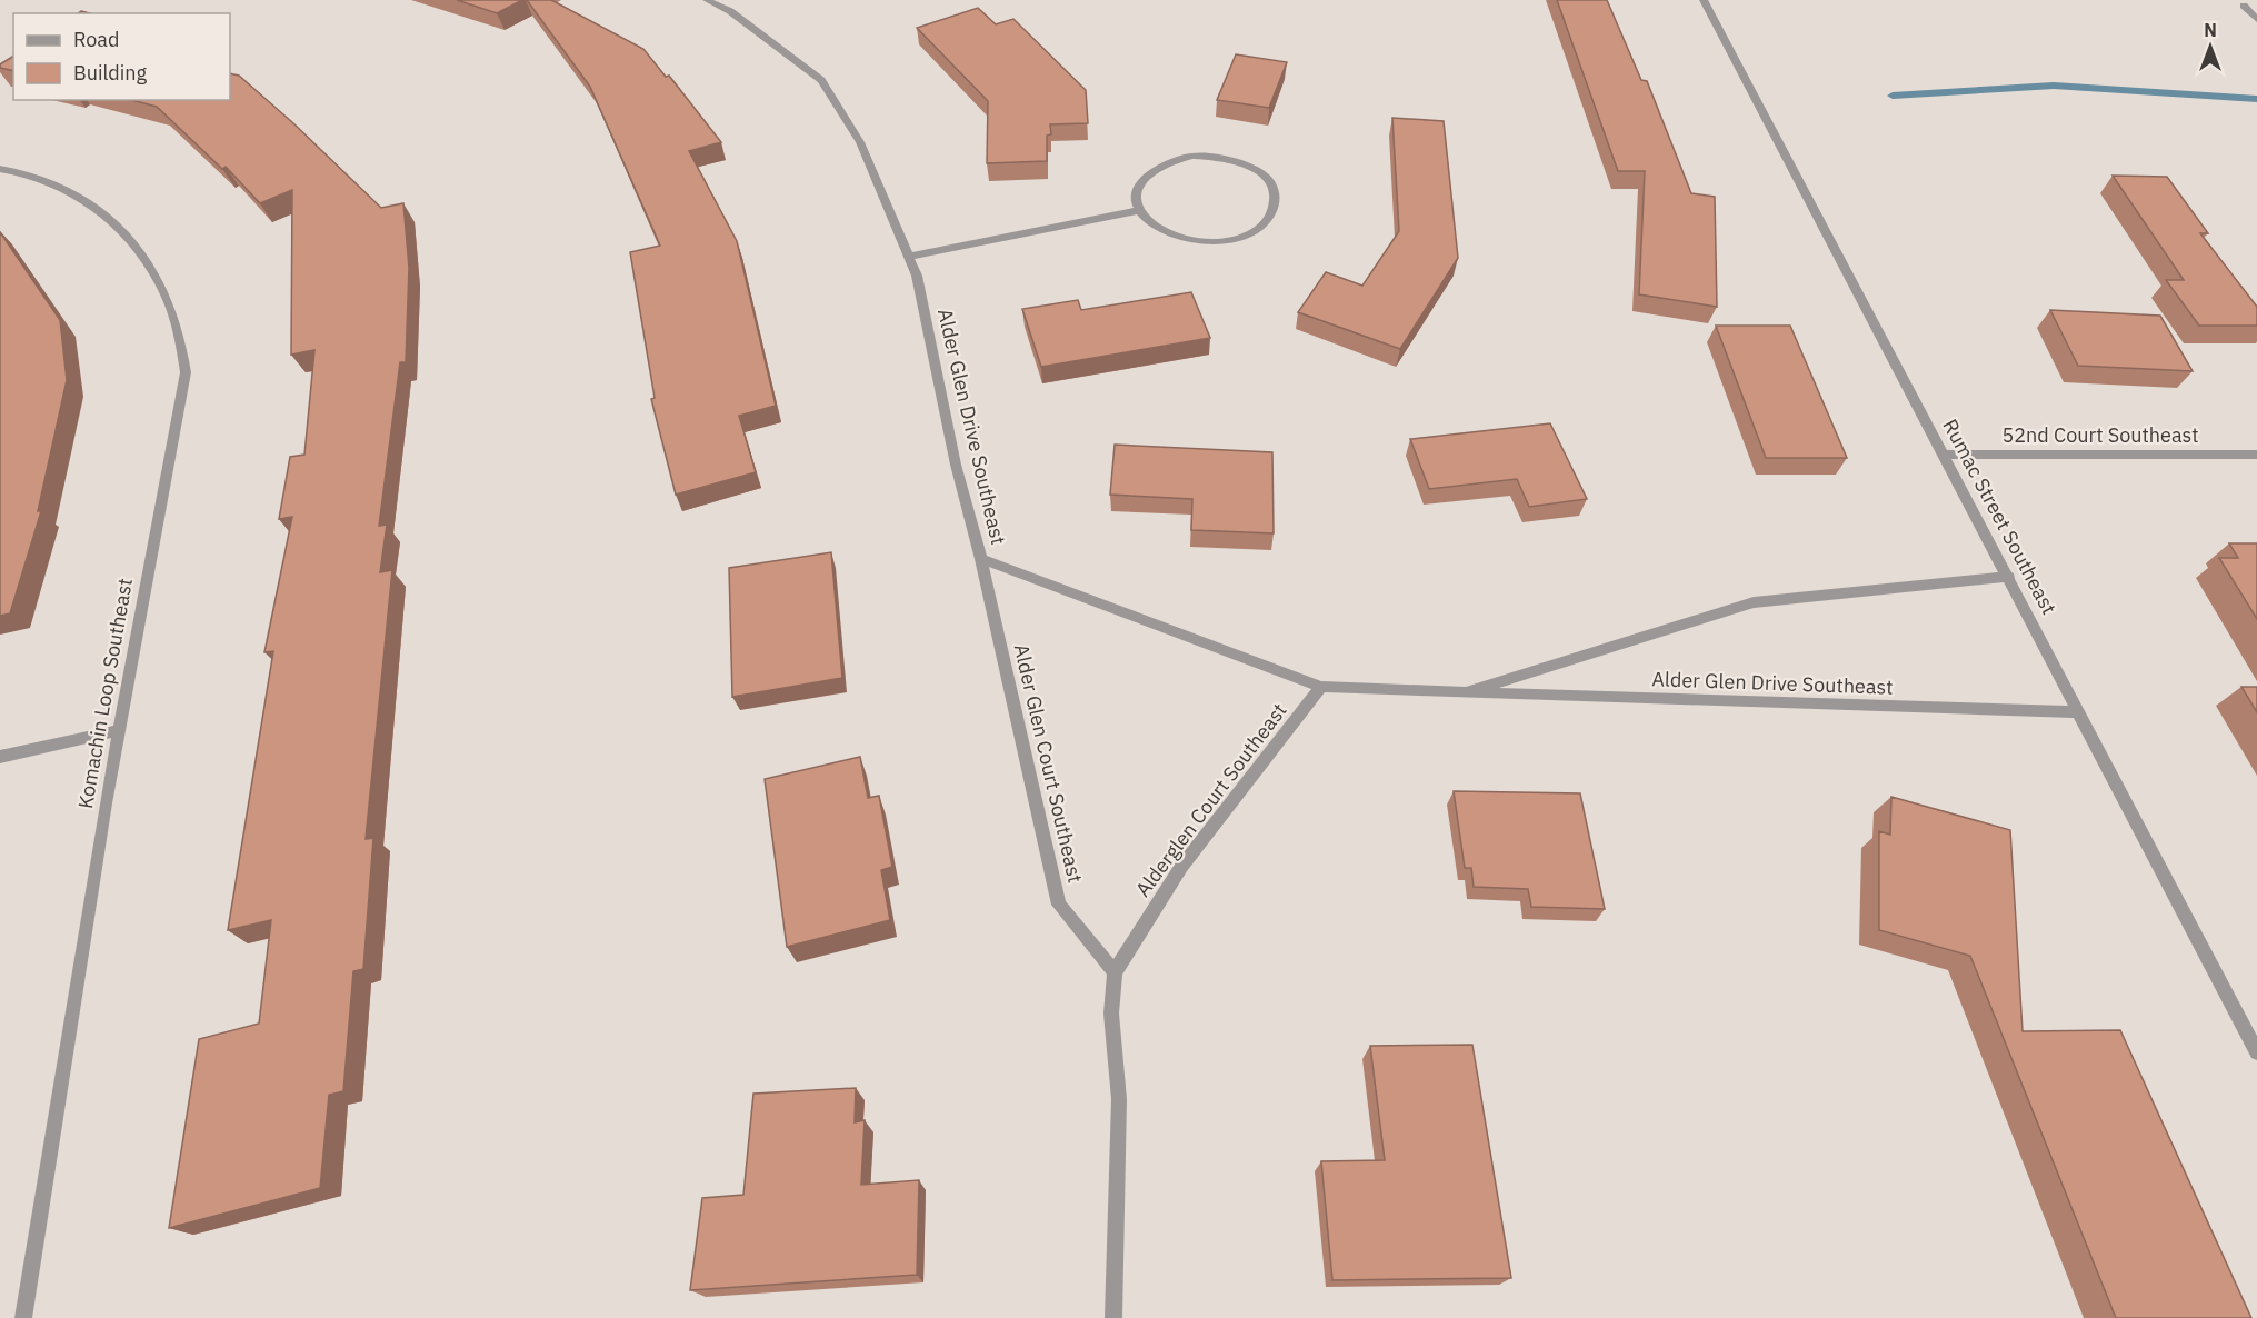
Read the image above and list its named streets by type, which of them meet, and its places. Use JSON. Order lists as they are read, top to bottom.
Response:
{
  "streets": {
    "street": [
      "Alder Glen Drive Southeast",
      "52nd Court Southeast",
      "Rumac Street Southeast",
      "Komachin Loop Southeast",
      "Alder Glen Court Southeast",
      "Alderglen Court Southeast"
    ]
  },
  "crossings": [
    ["Alder Glen Drive Southeast", "Rumac Street Southeast"],
    ["Alder Glen Drive Southeast", "Alder Glen Court Southeast"],
    ["Alder Glen Drive Southeast", "Alderglen Court Southeast"],
    ["52nd Court Southeast", "Rumac Street Southeast"],
    ["Alder Glen Court Southeast", "Alderglen Court Southeast"]
  ],
  "legend": ["Road", "Building"],
  "north": "top"
}
